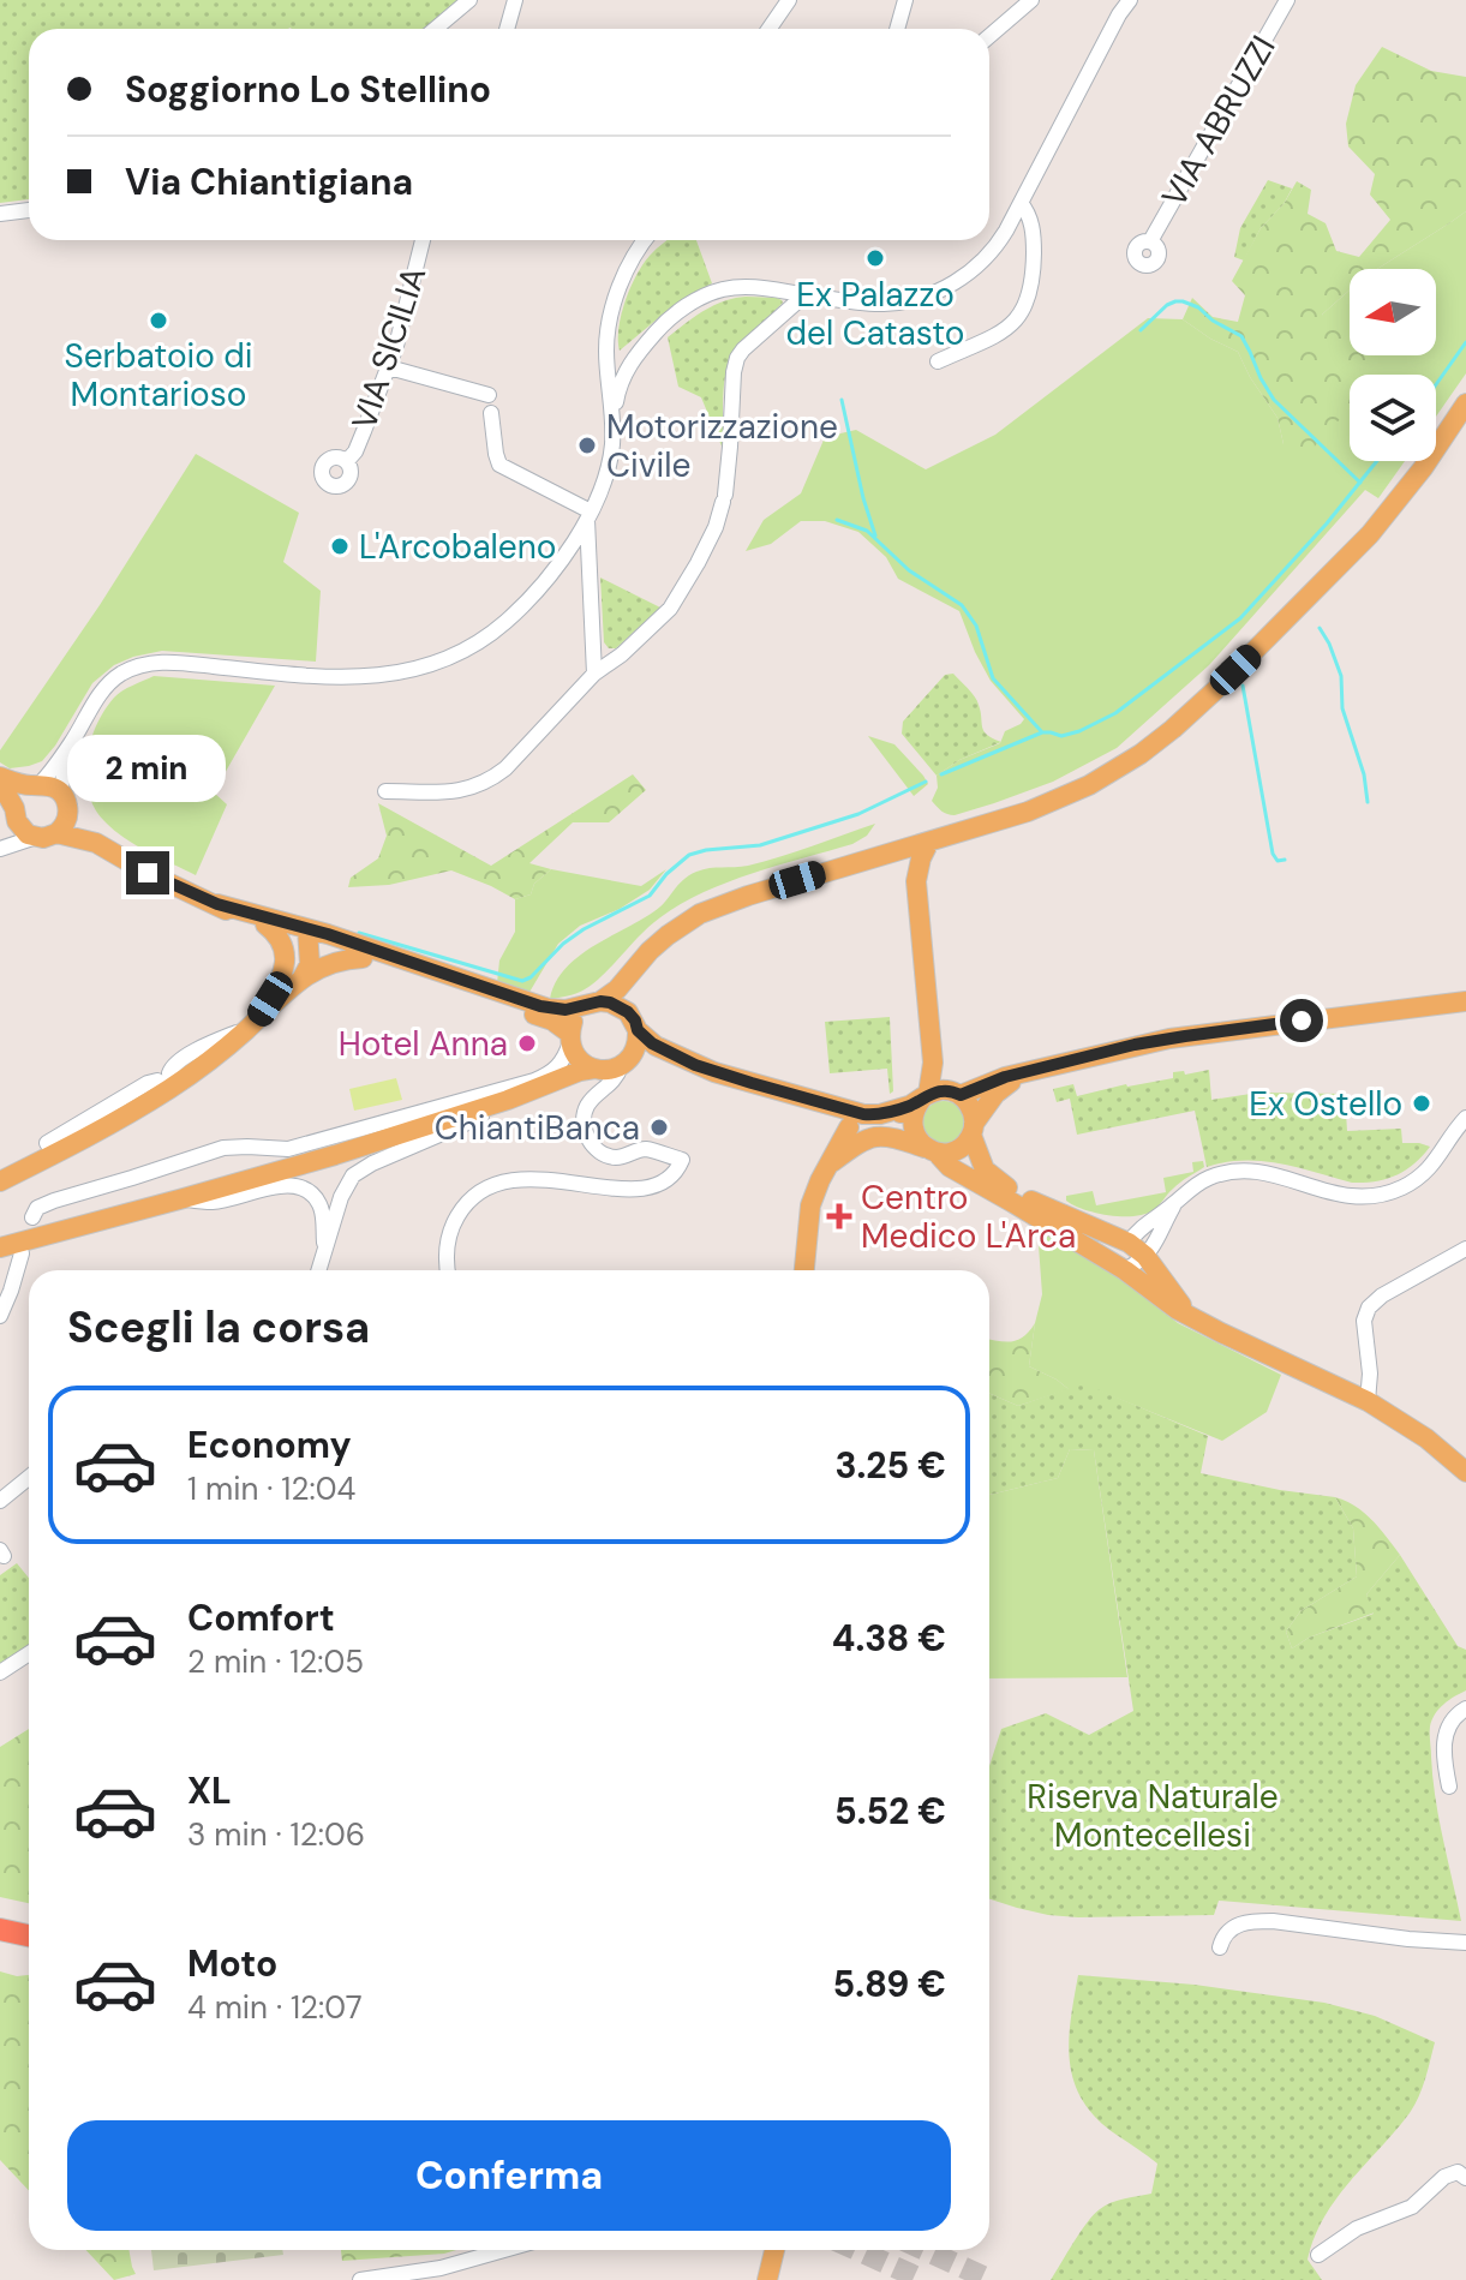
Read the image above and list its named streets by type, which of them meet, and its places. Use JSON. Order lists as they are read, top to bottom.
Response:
{
  "streets": {
    "street": ["VIA ABRUZZI", "VIA SICILIA"]
  },
  "parks": ["Riserva Naturale Montecellesi"],
  "places": {
    "other": [
      "Ex Palazzo del Catasto",
      "Serbatoio di Montarioso",
      "Motorizzazione Civile",
      "L'Arcobaleno",
      "Hotel Anna",
      "Ex Ostello",
      "ChiantiBanca"
    ],
    "health": ["Centro Medico L'Arca"]
  },
  "north": "left",
  "page": {
    "banner": ["Soggiorno Lo Stellino", "Via Chiantigiana"],
    "bubble": "2 min",
    "heading": "Scegli la corsa",
    "list": [
      {
        "name": "Economy",
        "note": "1 min · 12:04",
        "value": "3.25 €"
      },
      {
        "name": "Comfort",
        "note": "2 min · 12:05",
        "value": "4.38 €"
      },
      {
        "name": "XL",
        "note": "3 min · 12:06",
        "value": "5.52 €"
      },
      {
        "name": "Moto",
        "note": "4 min · 12:07",
        "value": "5.89 €"
      }
    ],
    "buttons": "Conferma"
  }
}
